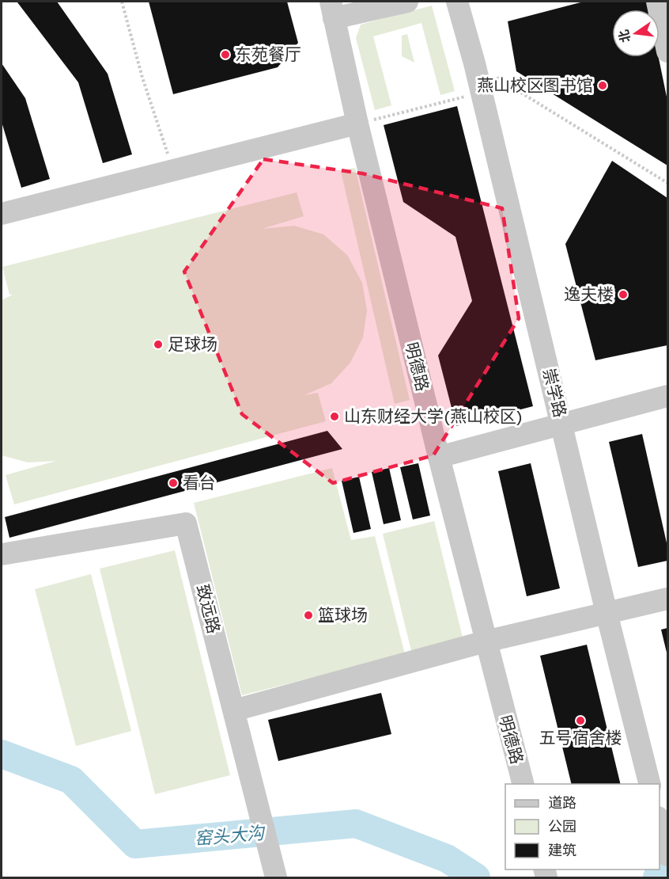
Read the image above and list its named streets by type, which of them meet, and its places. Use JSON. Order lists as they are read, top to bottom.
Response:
{
  "streets": {
    "lane": ["明德路", "崇学路", "致远路"]
  },
  "water": ["窑头大沟"],
  "places": [
    "东苑餐厅",
    "燕山校区图书馆",
    "逸夫楼",
    "足球场",
    "山东财经大学(燕山校区)",
    "看台",
    "篮球场",
    "五号宿舍楼"
  ],
  "legend": ["道路", "公园", "建筑"],
  "north": "left"
}
